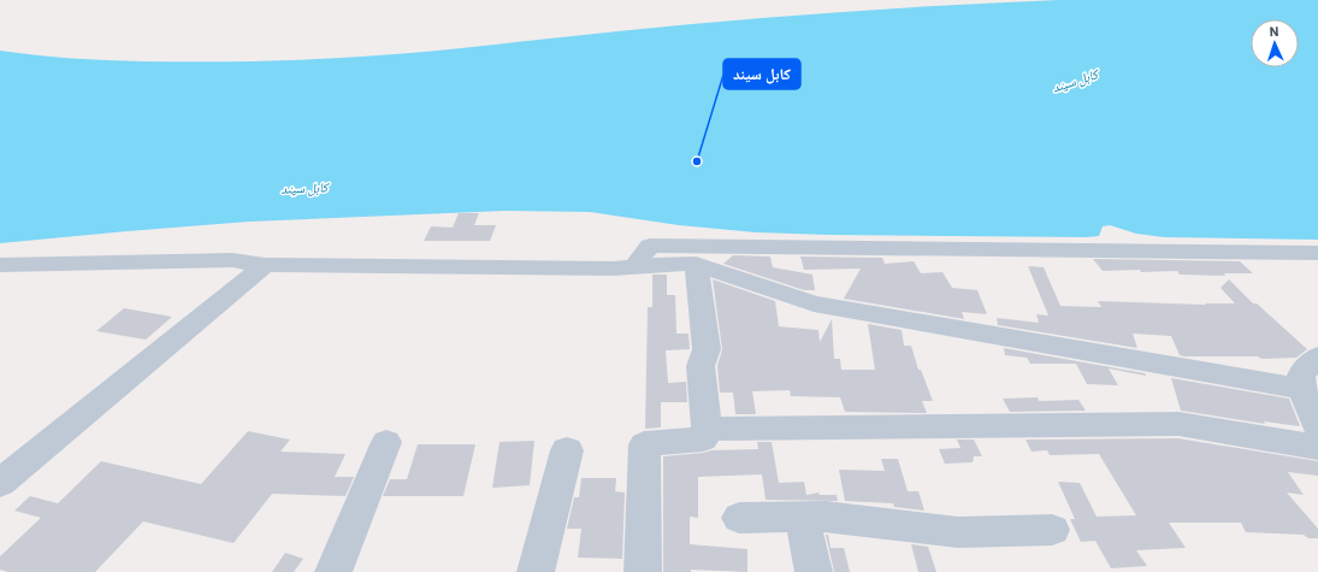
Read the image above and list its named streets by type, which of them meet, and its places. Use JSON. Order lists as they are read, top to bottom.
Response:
{
  "water": ["کابل سيند"],
  "places": ["کابل سيند"],
  "north": "top"
}
